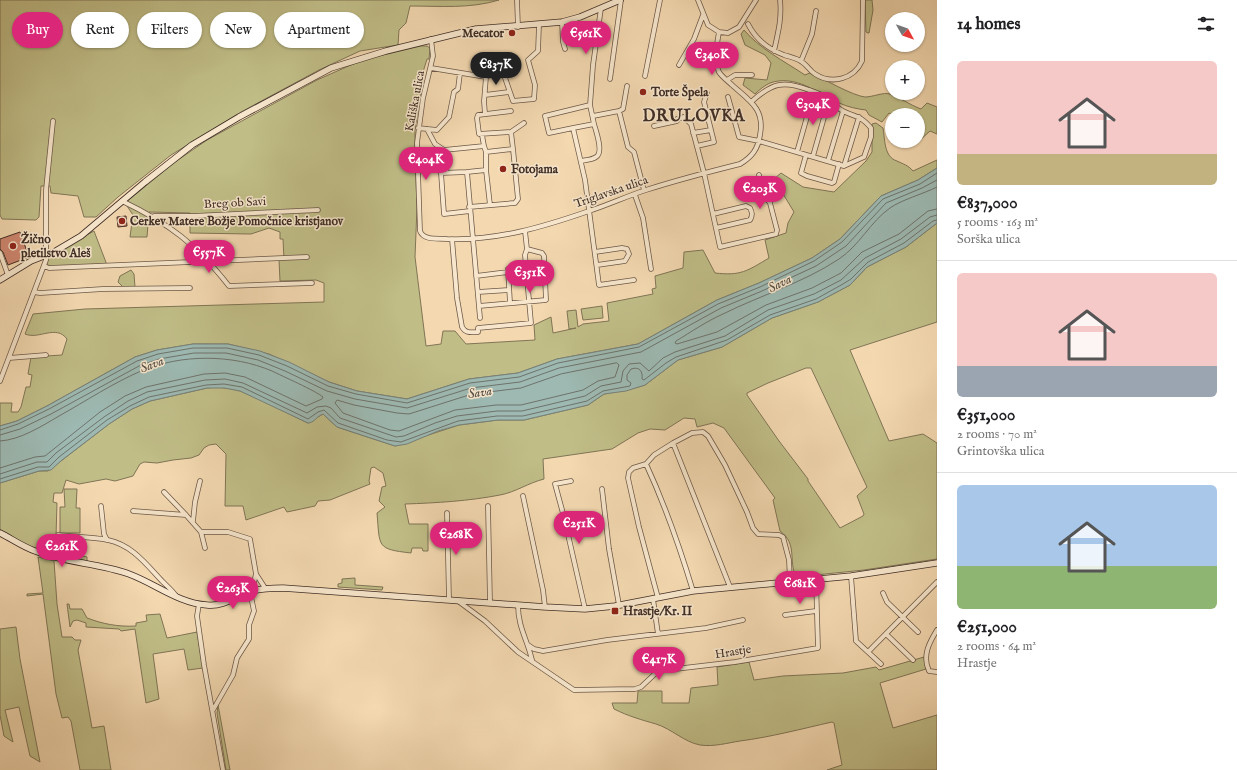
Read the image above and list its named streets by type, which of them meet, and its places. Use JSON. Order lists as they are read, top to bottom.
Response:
{
  "streets": {
    "street": [
      "Kališka ulica",
      "Triglavska ulica",
      "Breg ob Savi",
      "Hrastje"
    ]
  },
  "crossings": [
    ["Kališka ulica", "Triglavska ulica"]
  ],
  "districts": ["DRULOVKA"],
  "water": ["Sava"],
  "places": {
    "other": [
      "Mecator",
      "Torte Špela",
      "Fotojama",
      "Cerkev Matere Božje Pomočnice kristjanov",
      "Žično pletilstvo Aleš"
    ],
    "transit": ["Hrastje/Kr. II"]
  },
  "north": "bottom right",
  "page": {
    "heading": "14 homes",
    "map_buttons": ["+", "−"],
    "chip": [
      "Buy",
      "Rent",
      "Filters",
      "New",
      "Apartment"
    ],
    "price": [
      "€561K",
      "€340K",
      "€837K",
      "€304K",
      "€404K",
      "€203K",
      "€557K",
      "€351K",
      "€251K",
      "€268K",
      "€261K",
      "€681K",
      "€263K",
      "€417K"
    ],
    "list": [
      {
        "name": "€837,000",
        "note": "5 rooms · 163 m² · Sorška ulica"
      },
      {
        "name": "€351,000",
        "note": "2 rooms · 70 m² · Grintovška ulica"
      },
      {
        "name": "€251,000",
        "note": "2 rooms · 64 m² · Hrastje"
      }
    ]
  }
}
